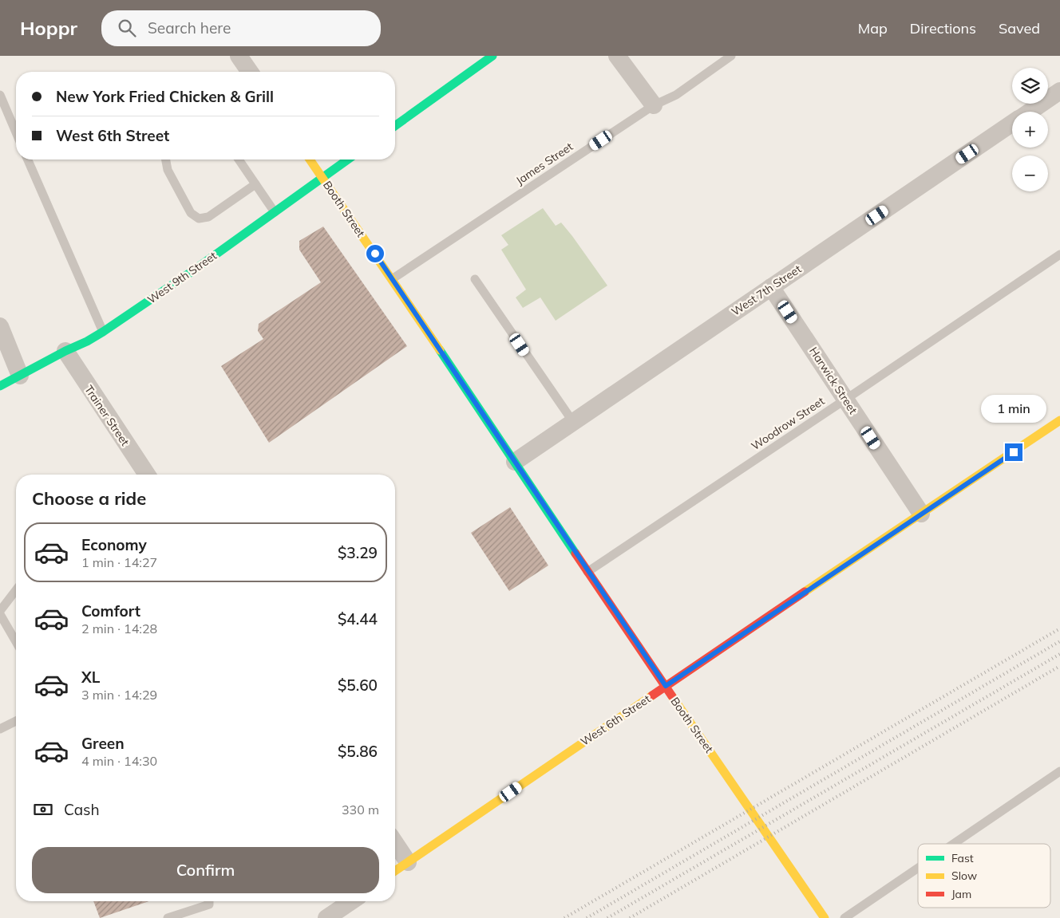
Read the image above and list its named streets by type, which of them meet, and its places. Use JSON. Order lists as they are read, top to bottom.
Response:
{
  "streets": {
    "street": [
      "Booth Street",
      "West 9th Street",
      "West 7th Street",
      "Harwick Street",
      "Trainer Street",
      "West 6th Street"
    ],
    "lane": ["James Street", "Woodrow Street"]
  },
  "crossings": [
    ["James Street", "Booth Street"],
    ["Booth Street", "West 9th Street"],
    ["Booth Street", "West 7th Street"],
    ["Booth Street", "Woodrow Street"],
    ["Booth Street", "West 6th Street"],
    ["West 9th Street", "Trainer Street"],
    ["West 7th Street", "Harwick Street"],
    ["Harwick Street", "Woodrow Street"],
    ["Harwick Street", "West 6th Street"]
  ],
  "legend": ["Fast", "Slow", "Jam"],
  "page": {
    "header": "Hoppr",
    "search": "Search here",
    "nav": ["Map", "Directions", "Saved"],
    "map_buttons": ["+", "−"],
    "banner": ["New York Fried Chicken & Grill", "West 6th Street"],
    "bubble": "1 min",
    "heading": "Choose a ride",
    "list": [
      {
        "name": "Economy",
        "note": "1 min · 14:27",
        "value": "$3.29"
      },
      {
        "name": "Comfort",
        "note": "2 min · 14:28",
        "value": "$4.44"
      },
      {
        "name": "XL",
        "note": "3 min · 14:29",
        "value": "$5.60"
      },
      {
        "name": "Green",
        "note": "4 min · 14:30",
        "value": "$5.86"
      }
    ],
    "pay": ["Cash", "330 m"],
    "buttons": "Confirm"
  }
}
